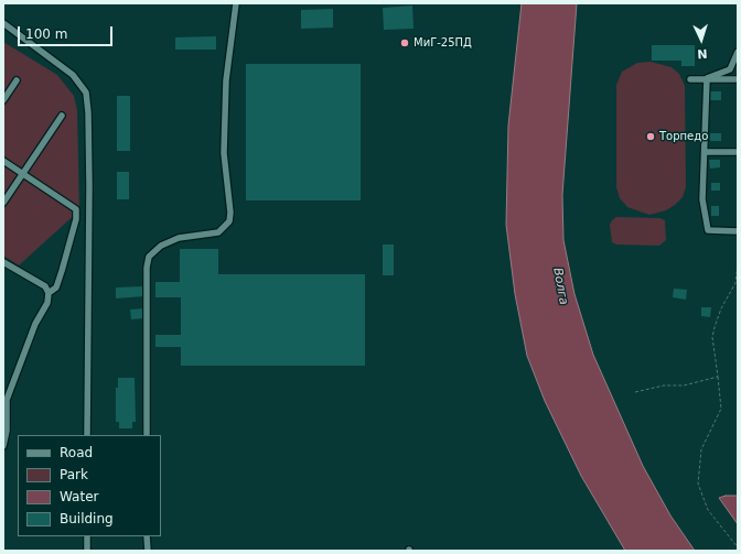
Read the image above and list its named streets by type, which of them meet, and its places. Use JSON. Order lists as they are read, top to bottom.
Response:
{
  "water": ["Волга"],
  "places": ["МиГ-25ПД", "Торпедо"],
  "legend": [
    "Road",
    "Park",
    "Water",
    "Building"
  ],
  "scale_bar": "100 m",
  "north": "bottom"
}
